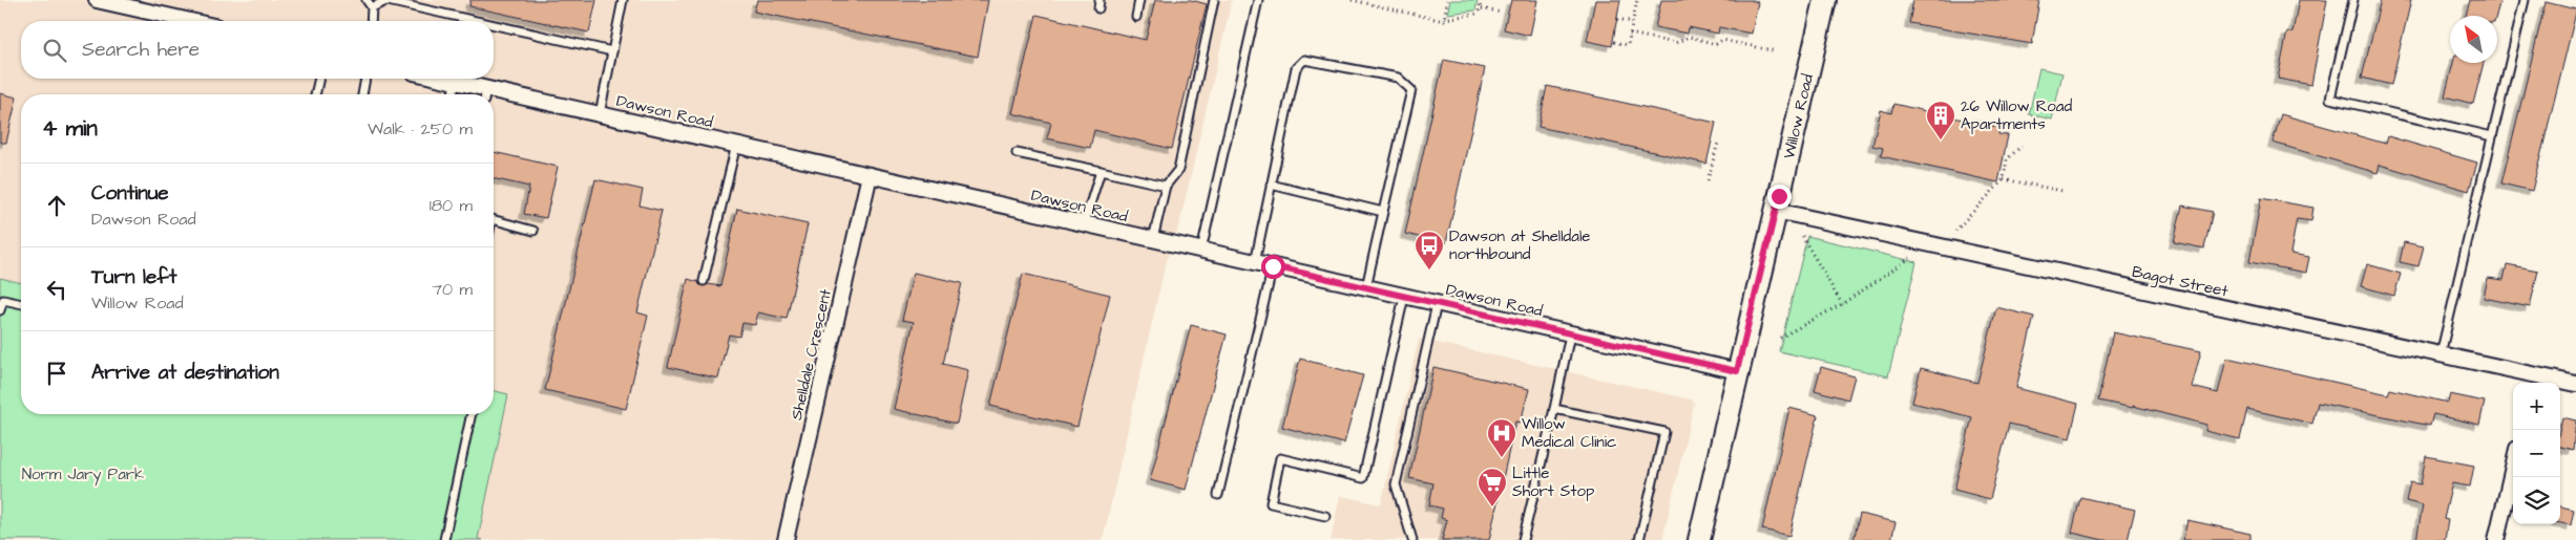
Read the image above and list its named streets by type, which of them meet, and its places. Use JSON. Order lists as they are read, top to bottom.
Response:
{
  "streets": {
    "main road": ["Willow Road"],
    "street": ["Dawson Road", "Bagot Street", "Shelldale Crescent"]
  },
  "crossings": [
    ["Dawson Road", "Willow Road"],
    ["Dawson Road", "Shelldale Crescent"],
    ["Willow Road", "Bagot Street"]
  ],
  "parks": ["Norm Jary Park"],
  "places": {
    "building": ["26 Willow Road Apartments"],
    "bus stop": ["Dawson at Shelldale northbound"],
    "hospital": ["Willow Medical Clinic"],
    "supermarket": ["Little Short Stop"]
  },
  "north": "top left",
  "page": {
    "search": "Search here",
    "heading": ["4 min", "Walk · 250 m"],
    "list": [
      ["Continue", "Dawson Road", "180 m"],
      ["Turn left", "Willow Road", "70 m"],
      "Arrive at destination"
    ],
    "map_buttons": ["+", "−"]
  }
}
